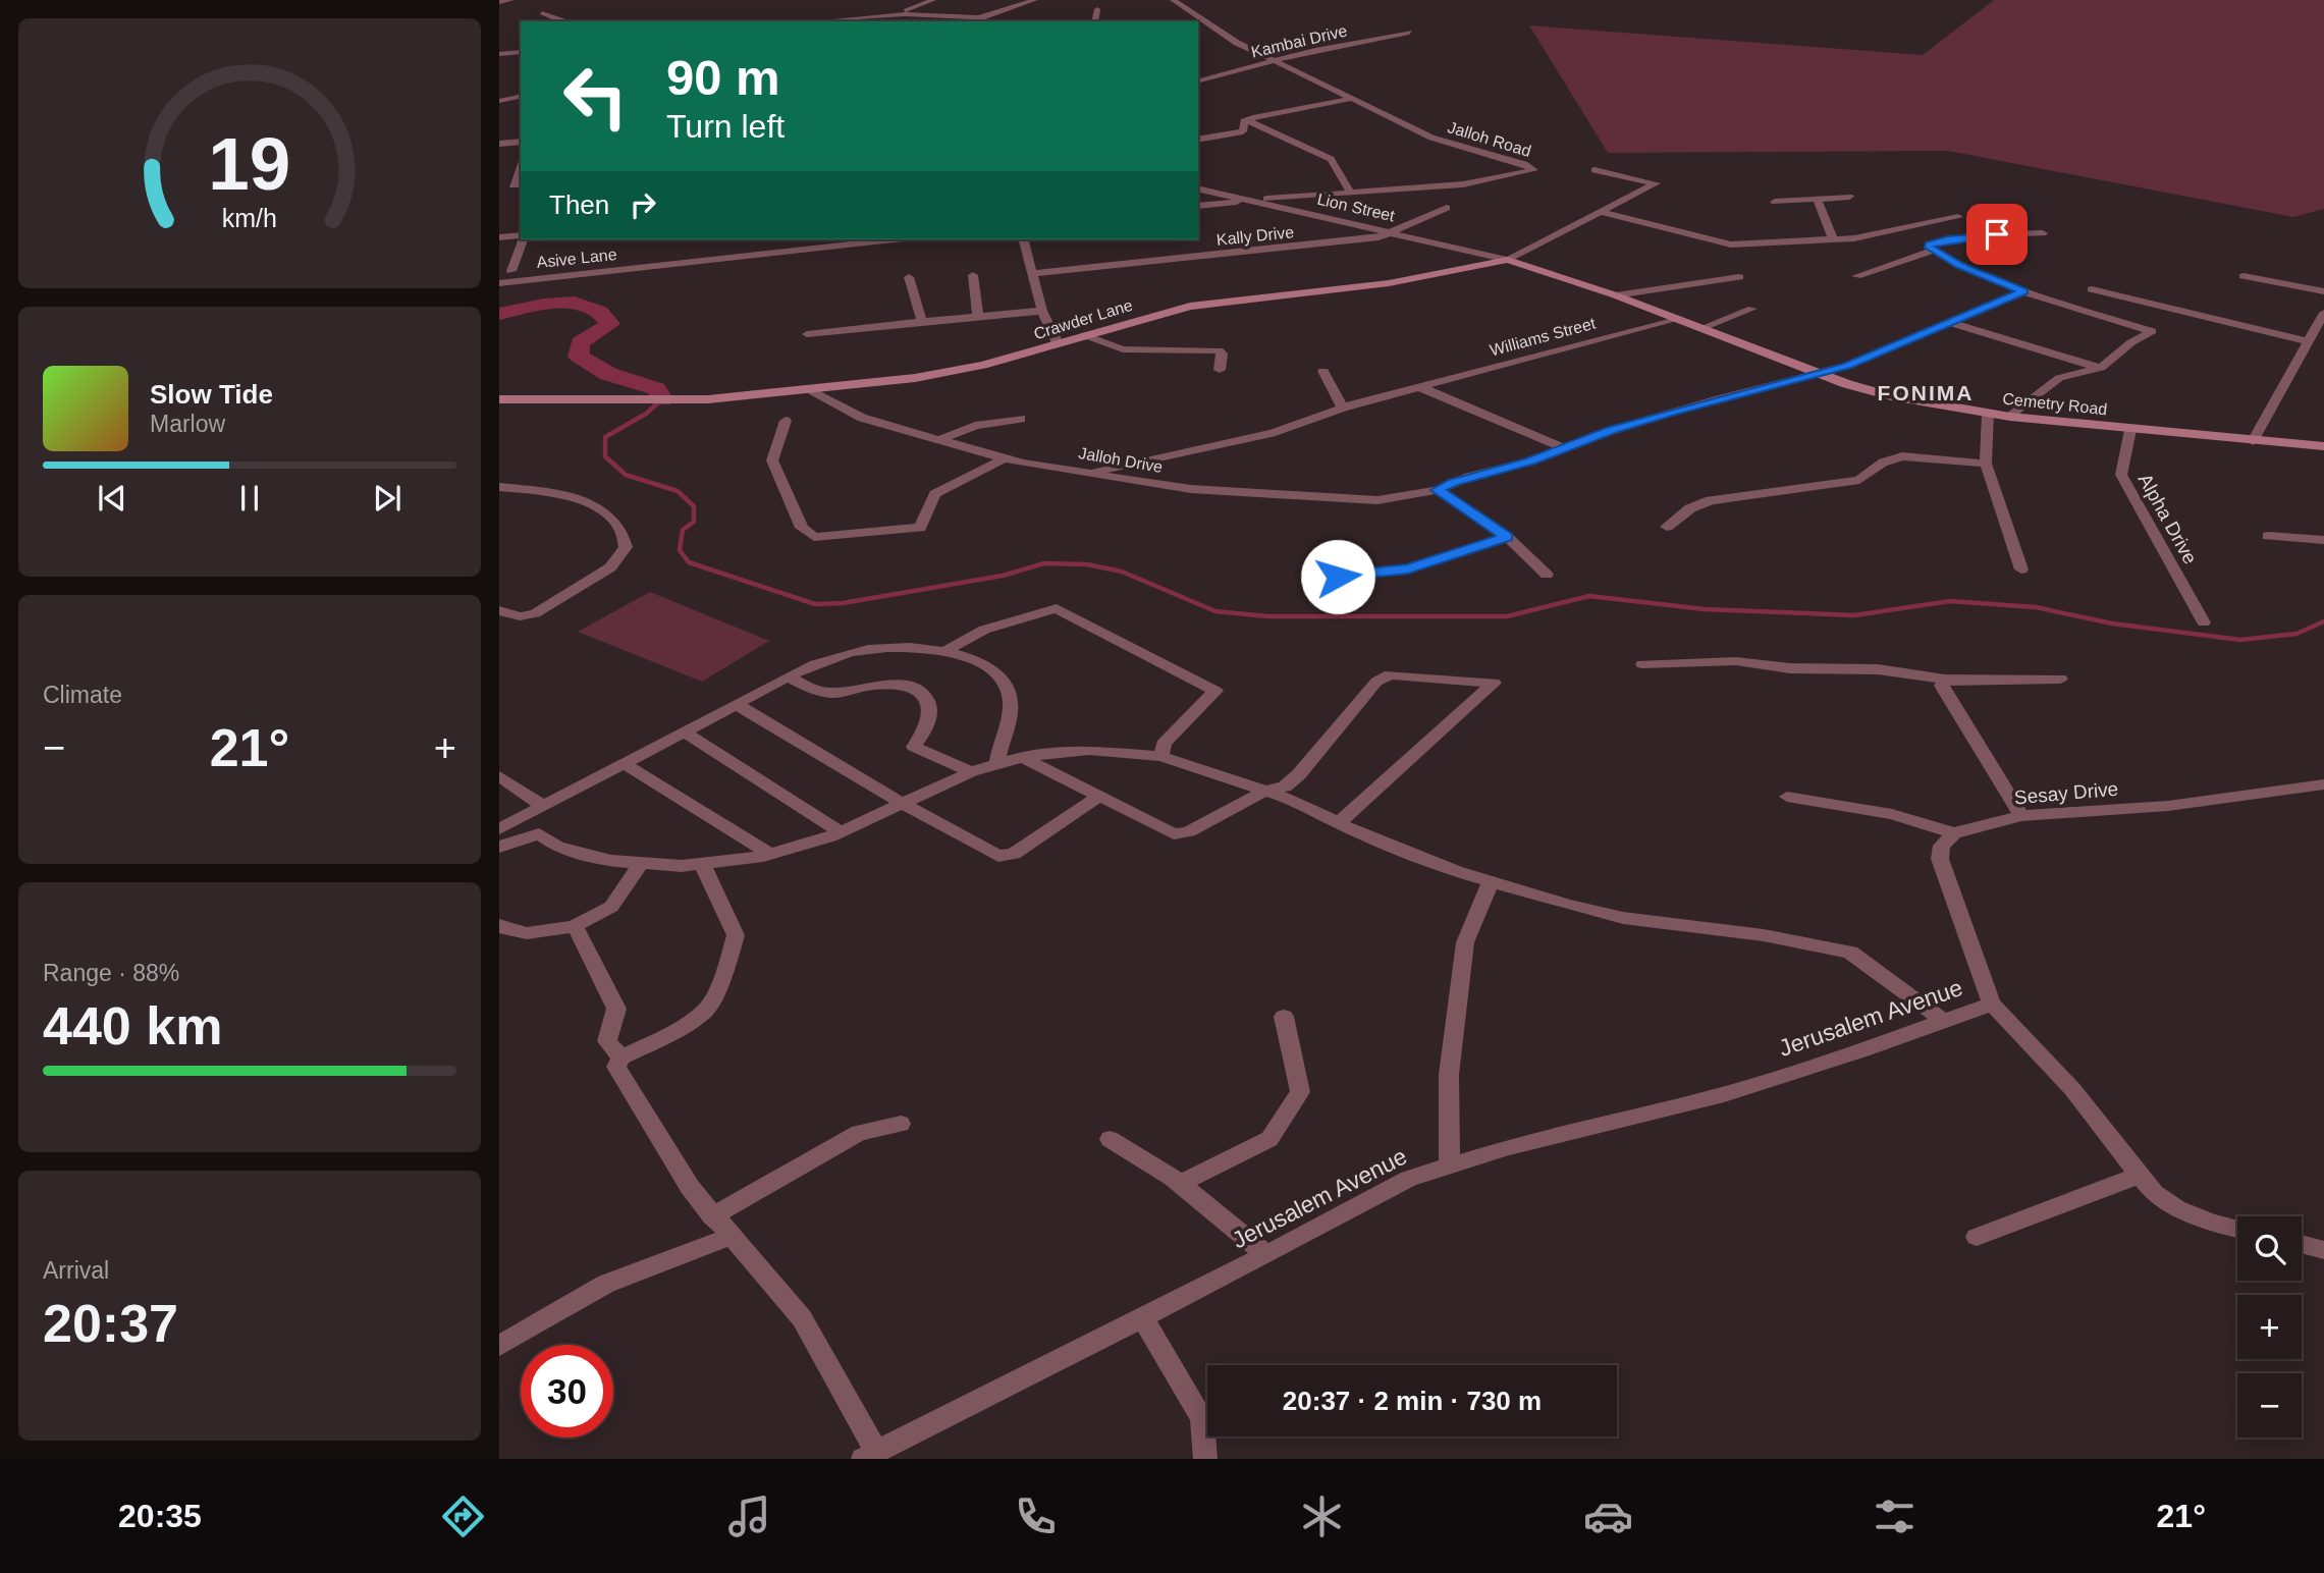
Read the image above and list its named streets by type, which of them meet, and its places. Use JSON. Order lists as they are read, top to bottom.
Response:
{
  "streets": {
    "street": [
      "Kambai Drive",
      "Jalloh Road",
      "Lion Street",
      "Kally Drive",
      "Asive Lane",
      "Crawder Lane",
      "Williams Street",
      "Cemetry Road",
      "Jalloh Drive",
      "Alpha Drive",
      "Sesay Drive",
      "Jerusalem Avenue"
    ]
  },
  "crossings": [
    ["Kambai Drive", "Jalloh Road"],
    ["Jalloh Road", "Lion Street"],
    ["Lion Street", "Kally Drive"],
    ["Lion Street", "Crawder Lane"],
    ["Lion Street", "Cemetry Road"],
    ["Crawder Lane", "Cemetry Road"],
    ["Crawder Lane", "Jalloh Drive"],
    ["Williams Street", "Cemetry Road"],
    ["Williams Street", "Jalloh Drive"],
    ["Cemetry Road", "Jalloh Drive"],
    ["Cemetry Road", "Alpha Drive"]
  ],
  "districts": ["FONIMA"],
  "page": {
    "turn": ["90 m", "Turn left"],
    "then": "Then",
    "song": ["Slow Tide", "Marlow"],
    "tile": [
      "Climate",
      ["Range · 88%", "440 km"],
      ["Arrival", "20:37"]
    ],
    "heat": ["−", "21°", "+"],
    "map_buttons": ["+", "−"],
    "limit": "30",
    "trip": "20:37 · 2 min · 730 m",
    "tabs": ["20:35", "21°"],
    "gauge": ["19", "km/h"]
  }
}
